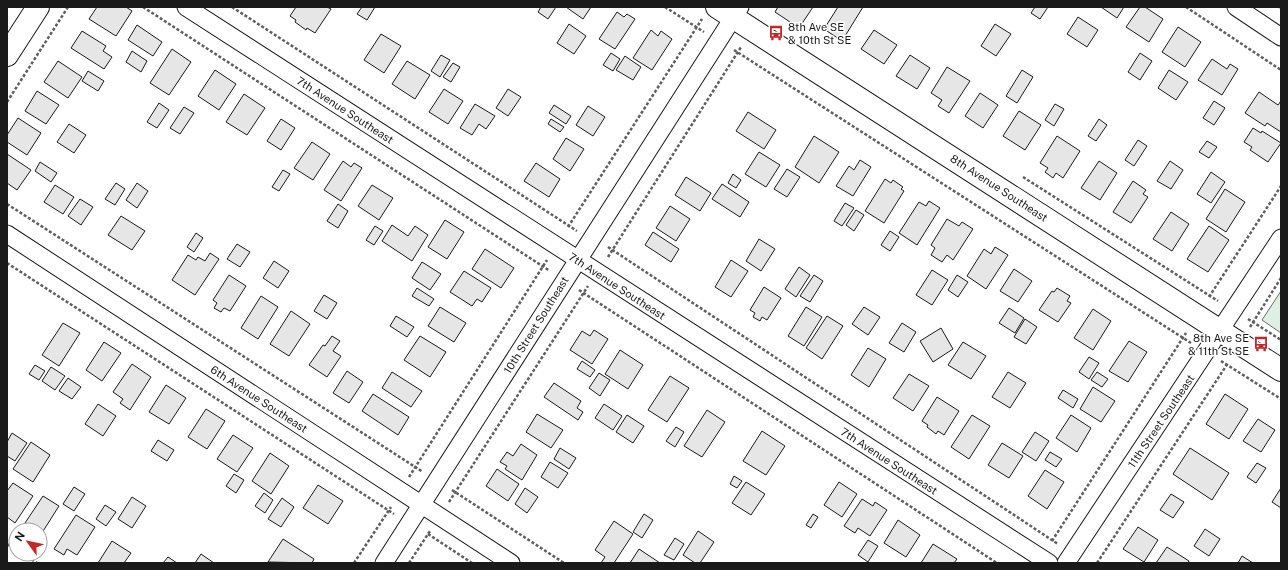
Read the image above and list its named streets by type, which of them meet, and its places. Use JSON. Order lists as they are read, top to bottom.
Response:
{
  "streets": {
    "street": [
      "7th Avenue Southeast",
      "8th Avenue Southeast",
      "10th Street Southeast",
      "6th Avenue Southeast",
      "11th Street Southeast"
    ]
  },
  "crossings": [
    ["7th Avenue Southeast", "10th Street Southeast"],
    ["8th Avenue Southeast", "10th Street Southeast"],
    ["8th Avenue Southeast", "11th Street Southeast"],
    ["10th Street Southeast", "6th Avenue Southeast"]
  ],
  "places": {
    "bus stop": ["8th Ave SE & 10th St SE", "8th Ave SE & 11th St SE"]
  },
  "north": "top left"
}
